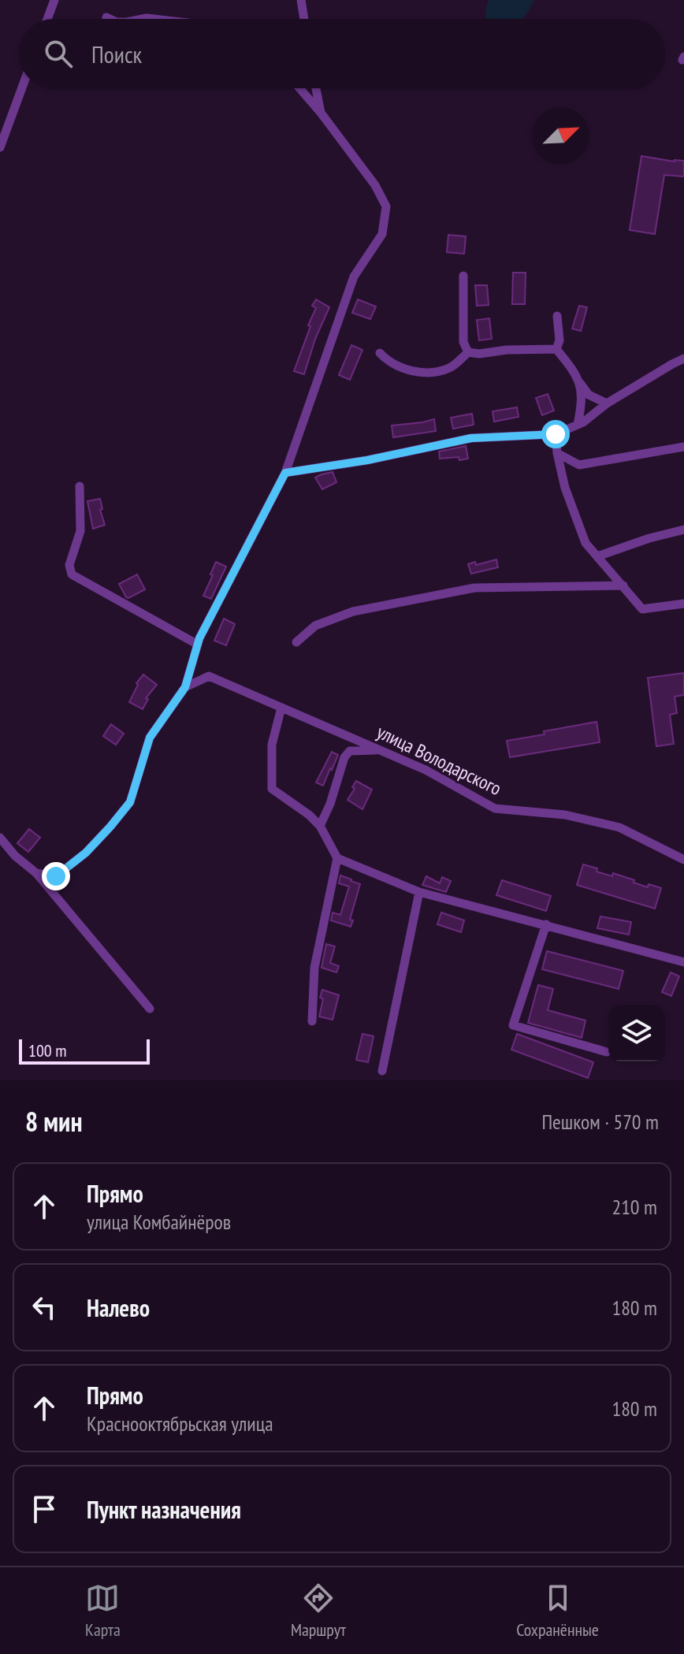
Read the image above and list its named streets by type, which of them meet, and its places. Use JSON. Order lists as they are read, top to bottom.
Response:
{
  "streets": {
    "street": ["улица Володарского"]
  },
  "scale_bar": "100 m",
  "north": "top right",
  "page": {
    "search": "Поиск",
    "scale": "100 m",
    "heading": ["8 мин", "Пешком · 570 m"],
    "list": [
      ["Прямо", "улица Комбайнёров", "210 m"],
      ["Налево", "180 m"],
      ["Прямо", "Краснооктябрьская улица", "180 m"],
      "Пункт назначения"
    ],
    "nav": ["Карта", "Маршрут", "Сохранённые"]
  }
}
